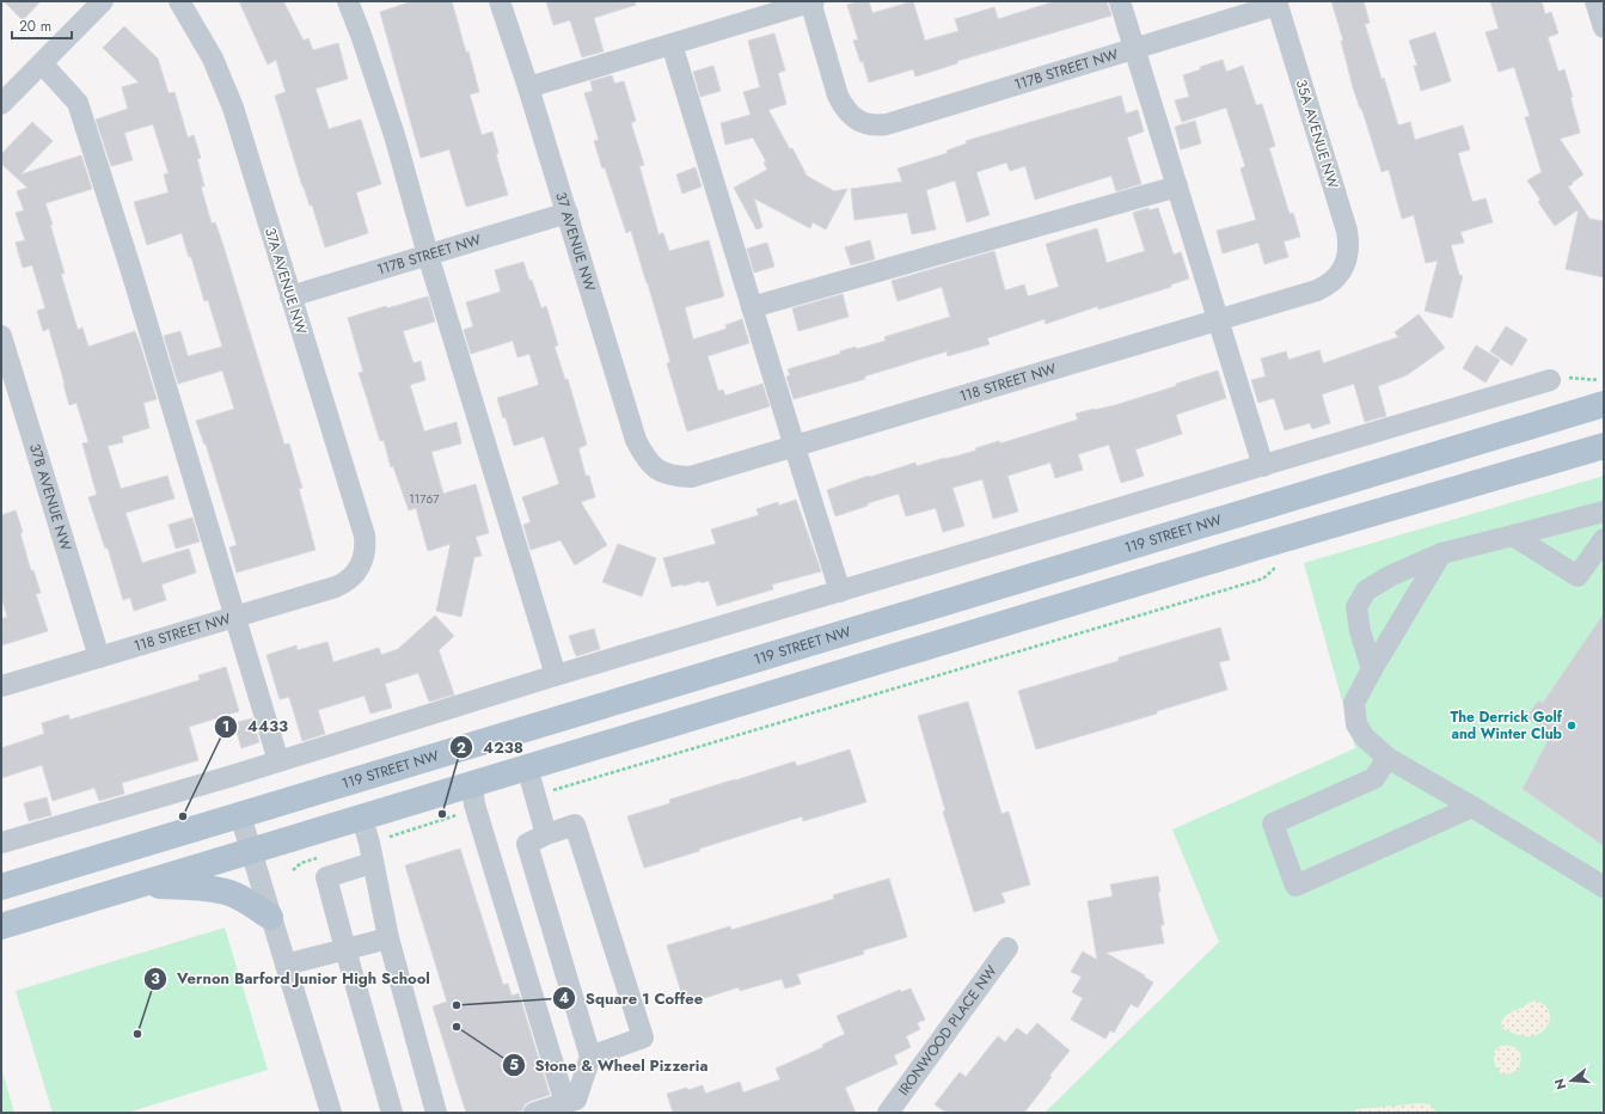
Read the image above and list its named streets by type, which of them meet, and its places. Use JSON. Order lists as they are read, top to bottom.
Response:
{
  "streets": {
    "main road": ["119 STREET NW"],
    "street": [
      "117B STREET NW",
      "35A AVENUE NW",
      "37 AVENUE NW",
      "37A AVENUE NW",
      "118 STREET NW",
      "37B AVENUE NW",
      "IRONWOOD PLACE NW"
    ]
  },
  "crossings": [
    ["117B STREET NW", "35A AVENUE NW"],
    ["117B STREET NW", "37 AVENUE NW"],
    ["117B STREET NW", "37A AVENUE NW"],
    ["35A AVENUE NW", "118 STREET NW"],
    ["37 AVENUE NW", "118 STREET NW"],
    ["37A AVENUE NW", "118 STREET NW"],
    ["118 STREET NW", "37B AVENUE NW"]
  ],
  "places": [
    "The Derrick Golf and Winter Club",
    "4238",
    "4433",
    "Square 1 Coffee",
    "Stone & Wheel Pizzeria",
    "Vernon Barford Junior High School"
  ],
  "house_numbers": ["11767"],
  "scale_bar": "20 m",
  "north": "left"
}
